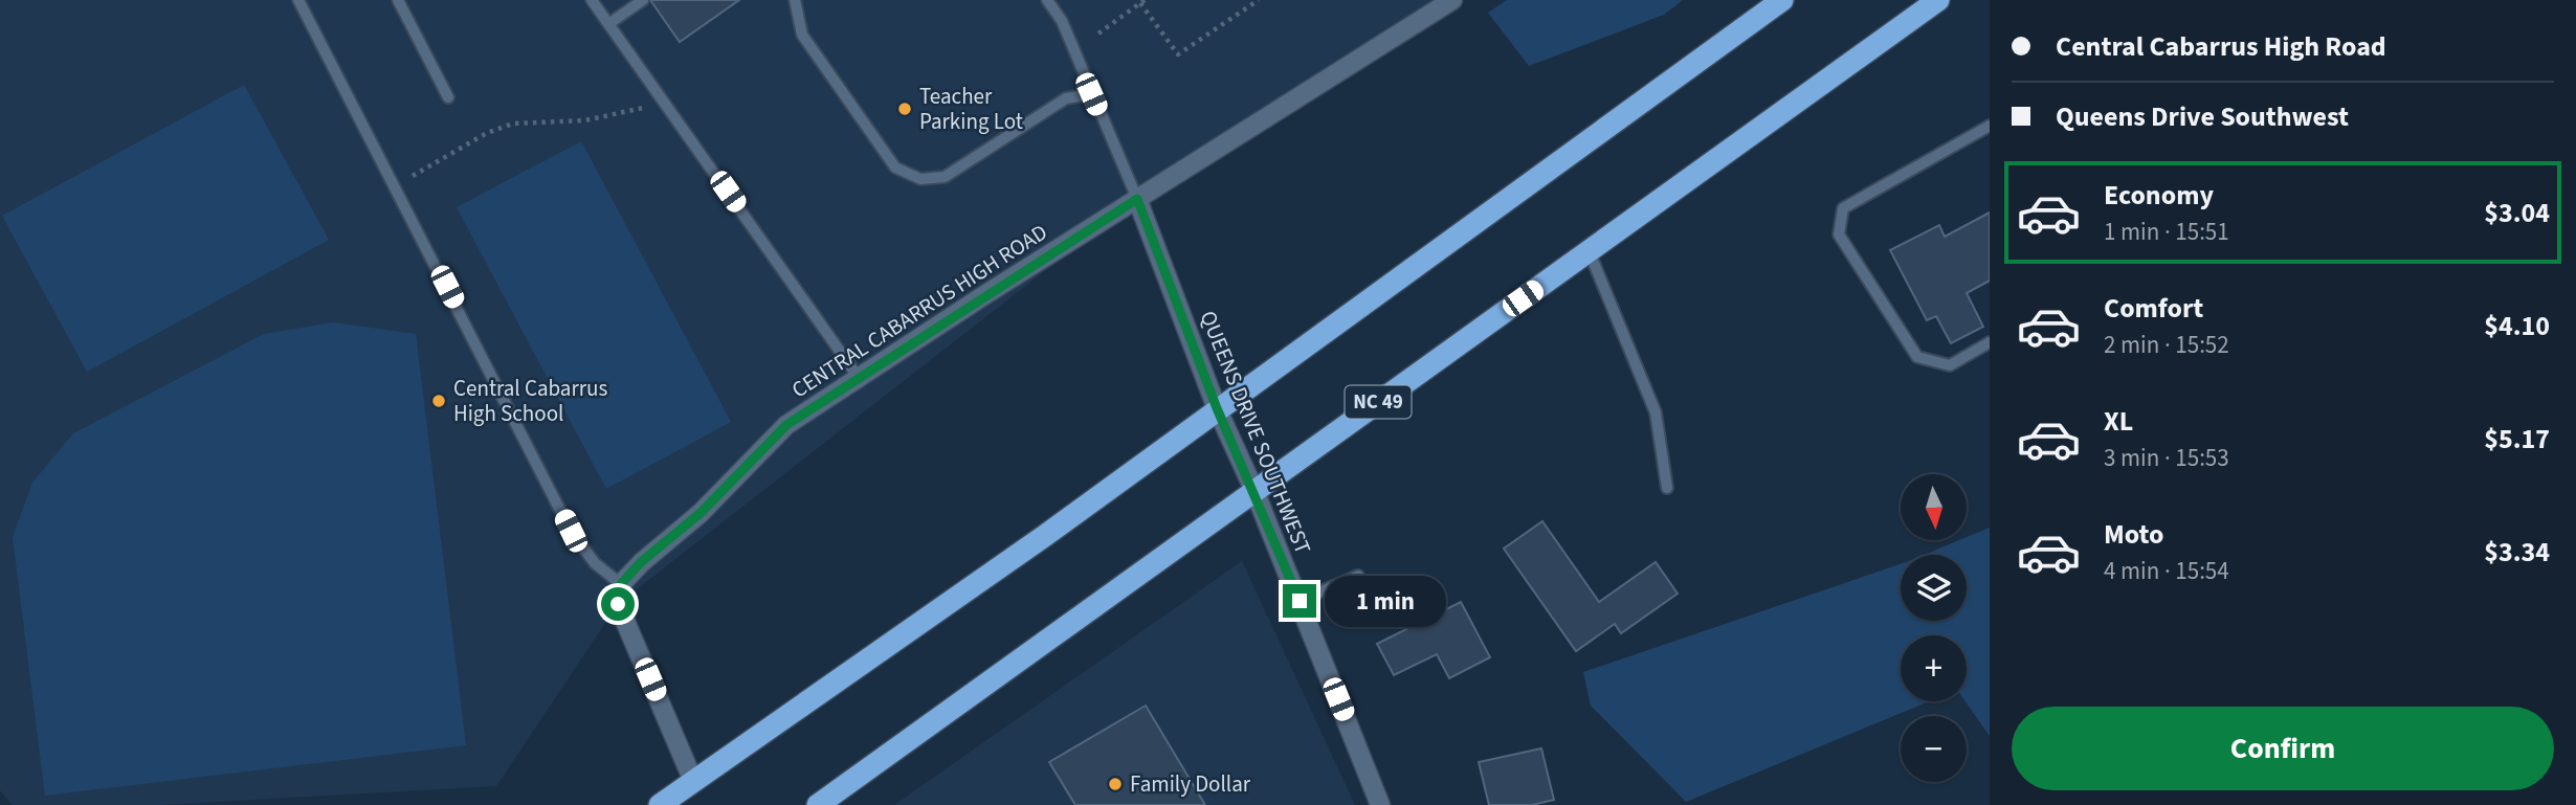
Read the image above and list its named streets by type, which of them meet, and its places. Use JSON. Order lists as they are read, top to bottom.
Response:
{
  "streets": {
    "highway": ["NC 49"],
    "street": ["CENTRAL CABARRUS HIGH ROAD", "QUEENS DRIVE SOUTHWEST"]
  },
  "crossings": [
    ["CENTRAL CABARRUS HIGH ROAD", "QUEENS DRIVE SOUTHWEST"],
    ["NC 49", "QUEENS DRIVE SOUTHWEST"]
  ],
  "places": ["Teacher Parking Lot", "Central Cabarrus High School", "Family Dollar"],
  "north": "bottom",
  "page": {
    "banner": ["Central Cabarrus High Road", "Queens Drive Southwest"],
    "list": [
      {
        "name": "Economy",
        "note": "1 min · 15:51",
        "value": "$3.04"
      },
      {
        "name": "Comfort",
        "note": "2 min · 15:52",
        "value": "$4.10"
      },
      {
        "name": "XL",
        "note": "3 min · 15:53",
        "value": "$5.17"
      },
      {
        "name": "Moto",
        "note": "4 min · 15:54",
        "value": "$3.34"
      }
    ],
    "map_buttons": ["+", "−"],
    "bubble": "1 min",
    "buttons": "Confirm"
  }
}
